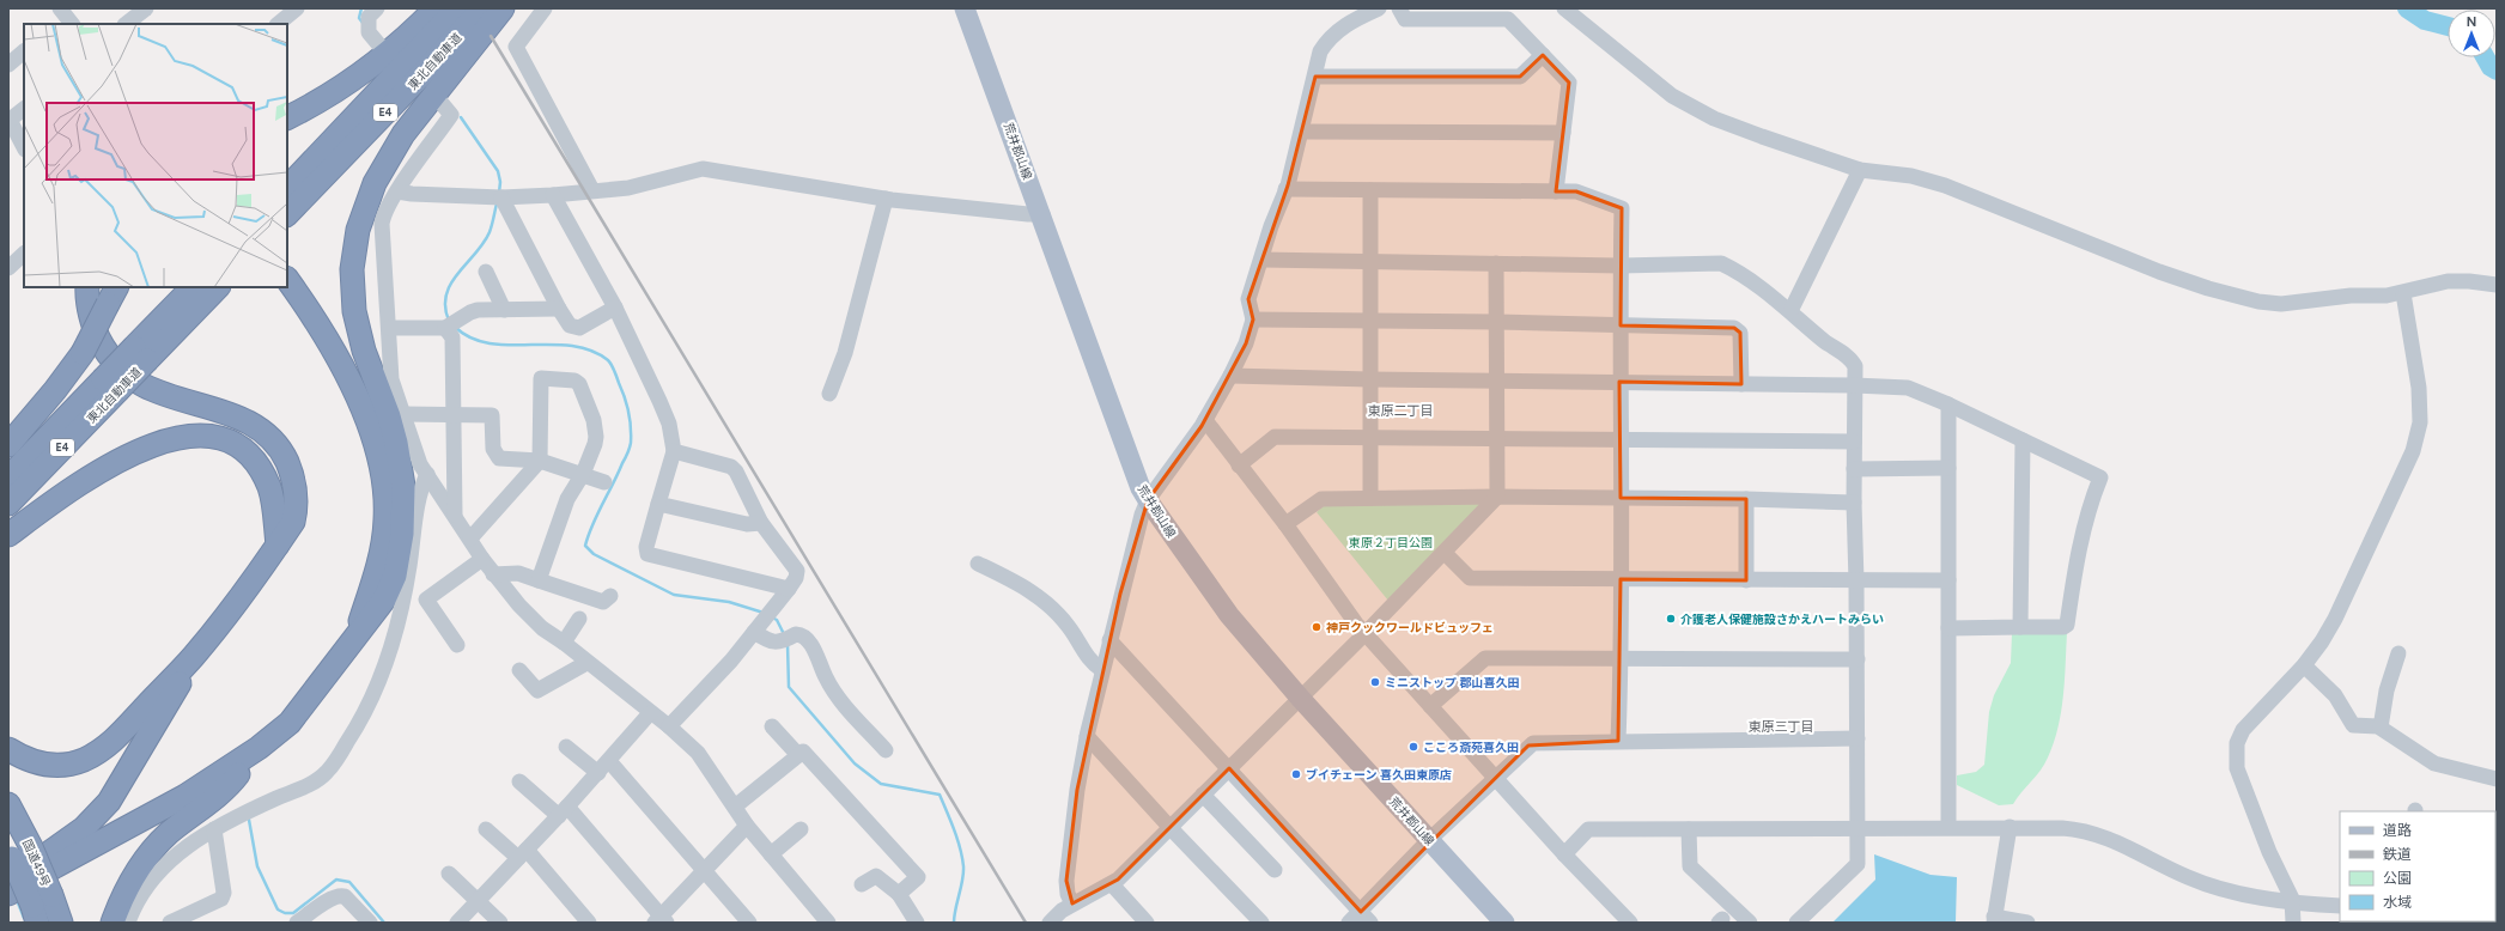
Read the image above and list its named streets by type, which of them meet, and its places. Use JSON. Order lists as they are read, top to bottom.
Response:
{
  "streets": {
    "highway": ["東北自動車道", "E4", "国道49号"],
    "main road": ["荒井郡山線"]
  },
  "districts": ["東原二丁目", "東原三丁目"],
  "parks": ["東原２丁目公園"],
  "places": [
    "介護老人保健施設さかえハートみらい",
    "神戸クックワールドビュッフェ",
    "ミニストップ 郡山喜久田",
    "こころ斎苑喜久田",
    "ブイチェーン 喜久田東原店"
  ],
  "legend": [
    "道路",
    "鉄道",
    "公園",
    "水域"
  ],
  "north": "top"
}
